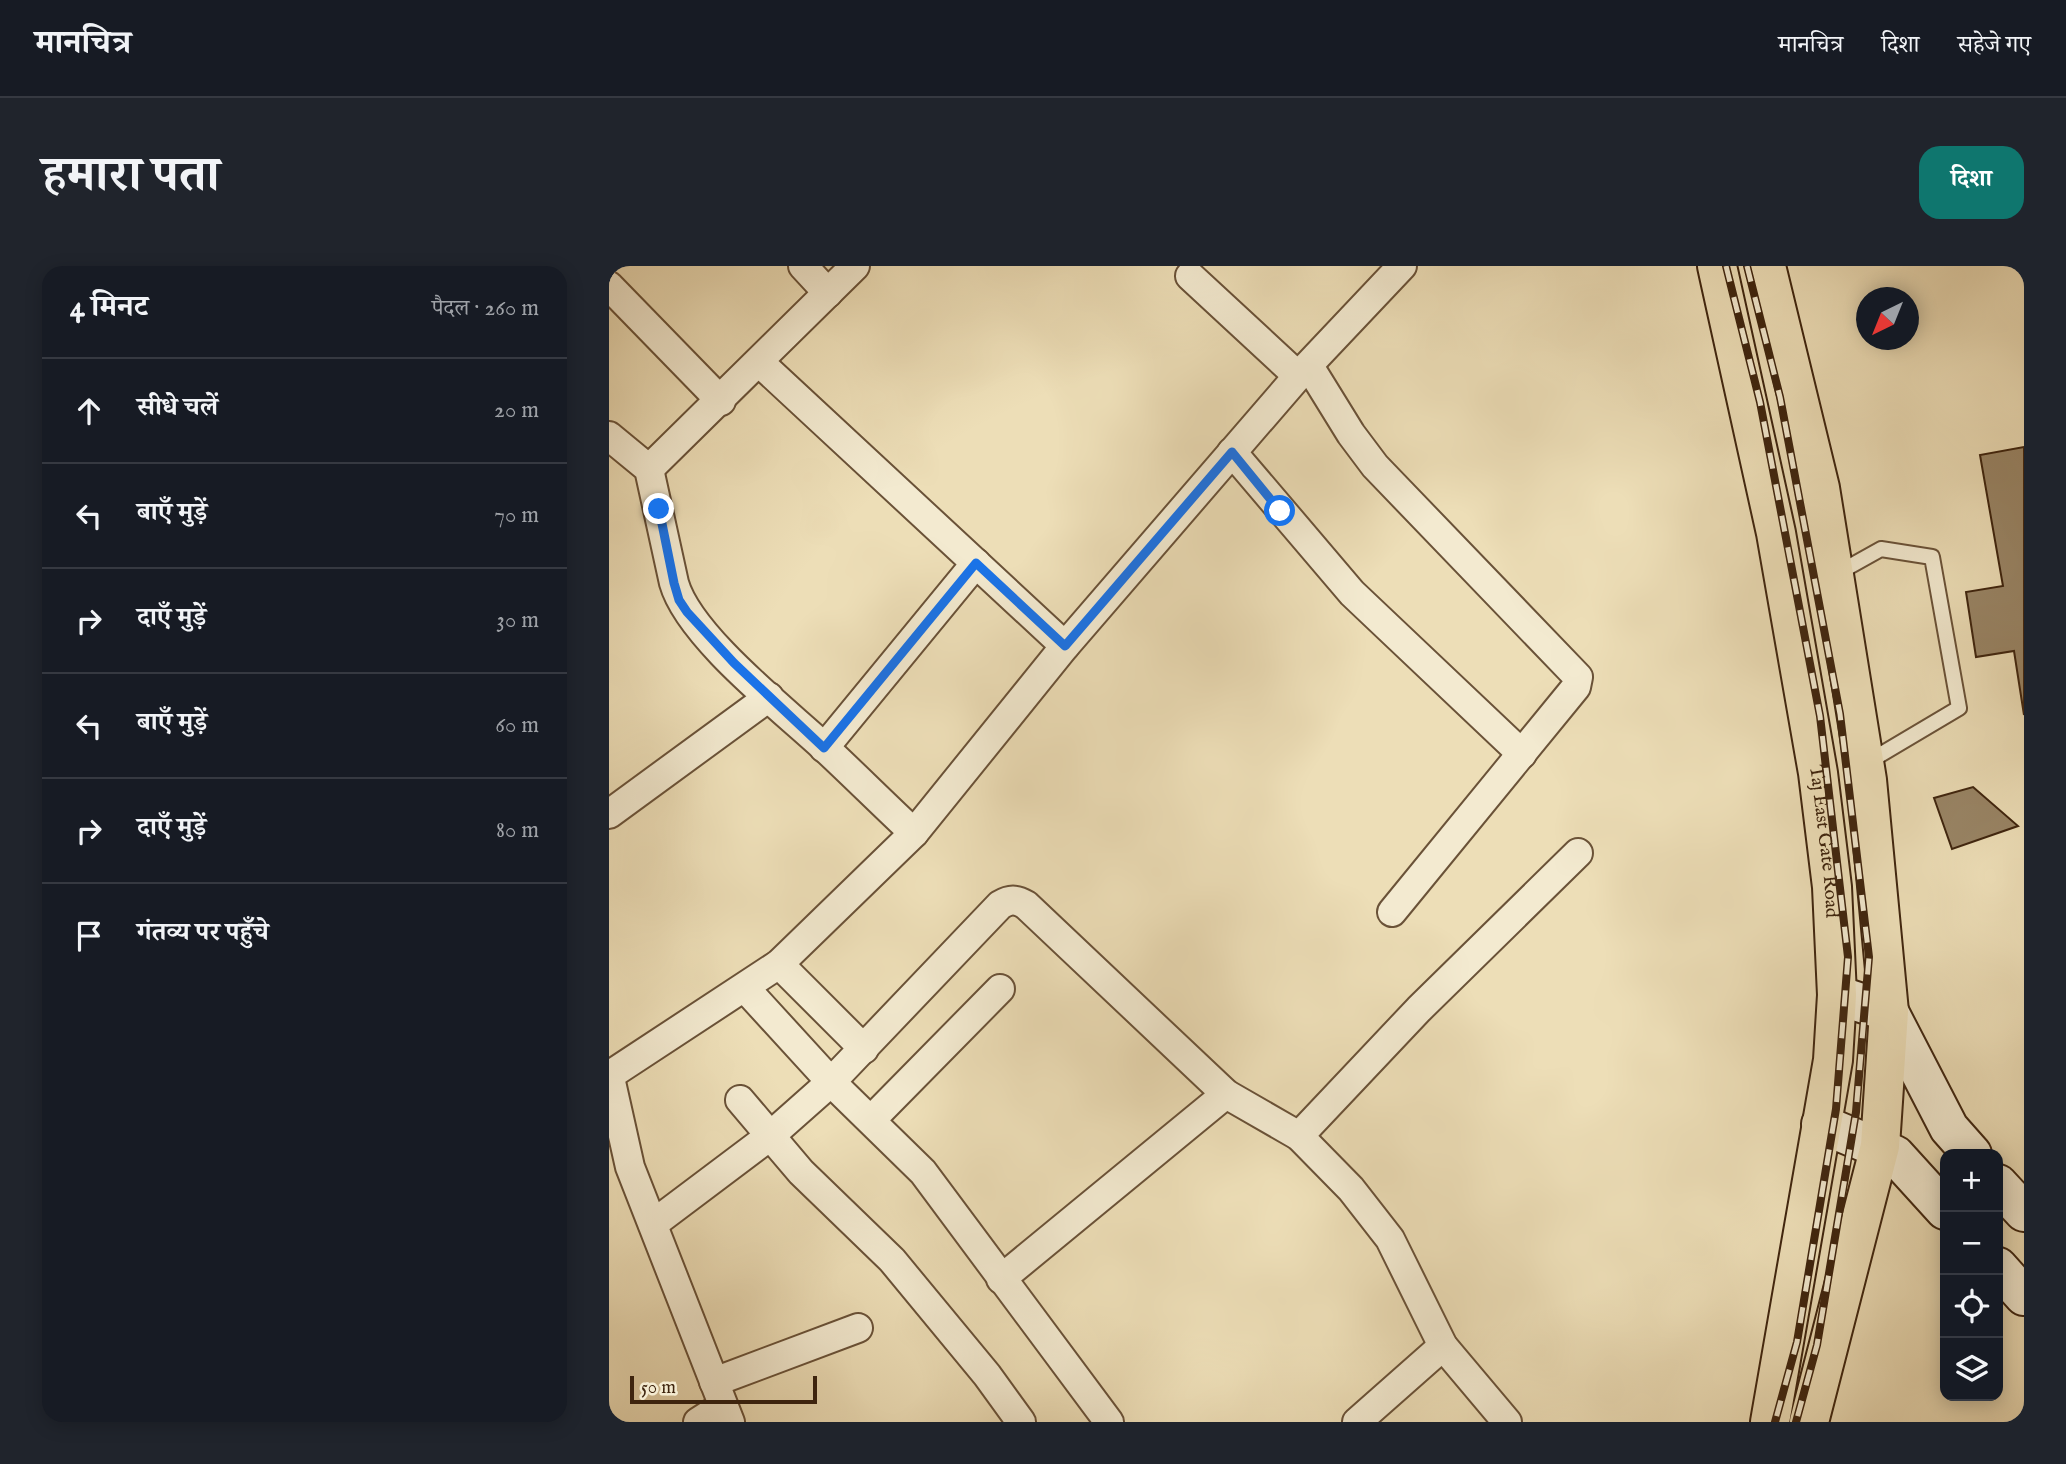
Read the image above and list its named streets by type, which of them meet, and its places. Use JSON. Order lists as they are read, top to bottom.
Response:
{
  "streets": {
    "main road": ["Taj East Gate Road"]
  },
  "scale_bar": "50 m",
  "north": "bottom left",
  "page": {
    "header": "मानचित्र",
    "nav": ["मानचित्र", "दिशा", "सहेजे गए"],
    "title": "हमारा पता",
    "buttons": "दिशा",
    "heading": ["4 मिनट", "पैदल · 260 m"],
    "list": [
      ["सीधे चलें", "20 m"],
      ["बाएँ मुड़ें", "70 m"],
      ["दाएँ मुड़ें", "30 m"],
      ["बाएँ मुड़ें", "60 m"],
      ["दाएँ मुड़ें", "80 m"],
      "गंतव्य पर पहुँचे"
    ],
    "map_buttons": ["+", "−"],
    "scale": "50 m"
  }
}
